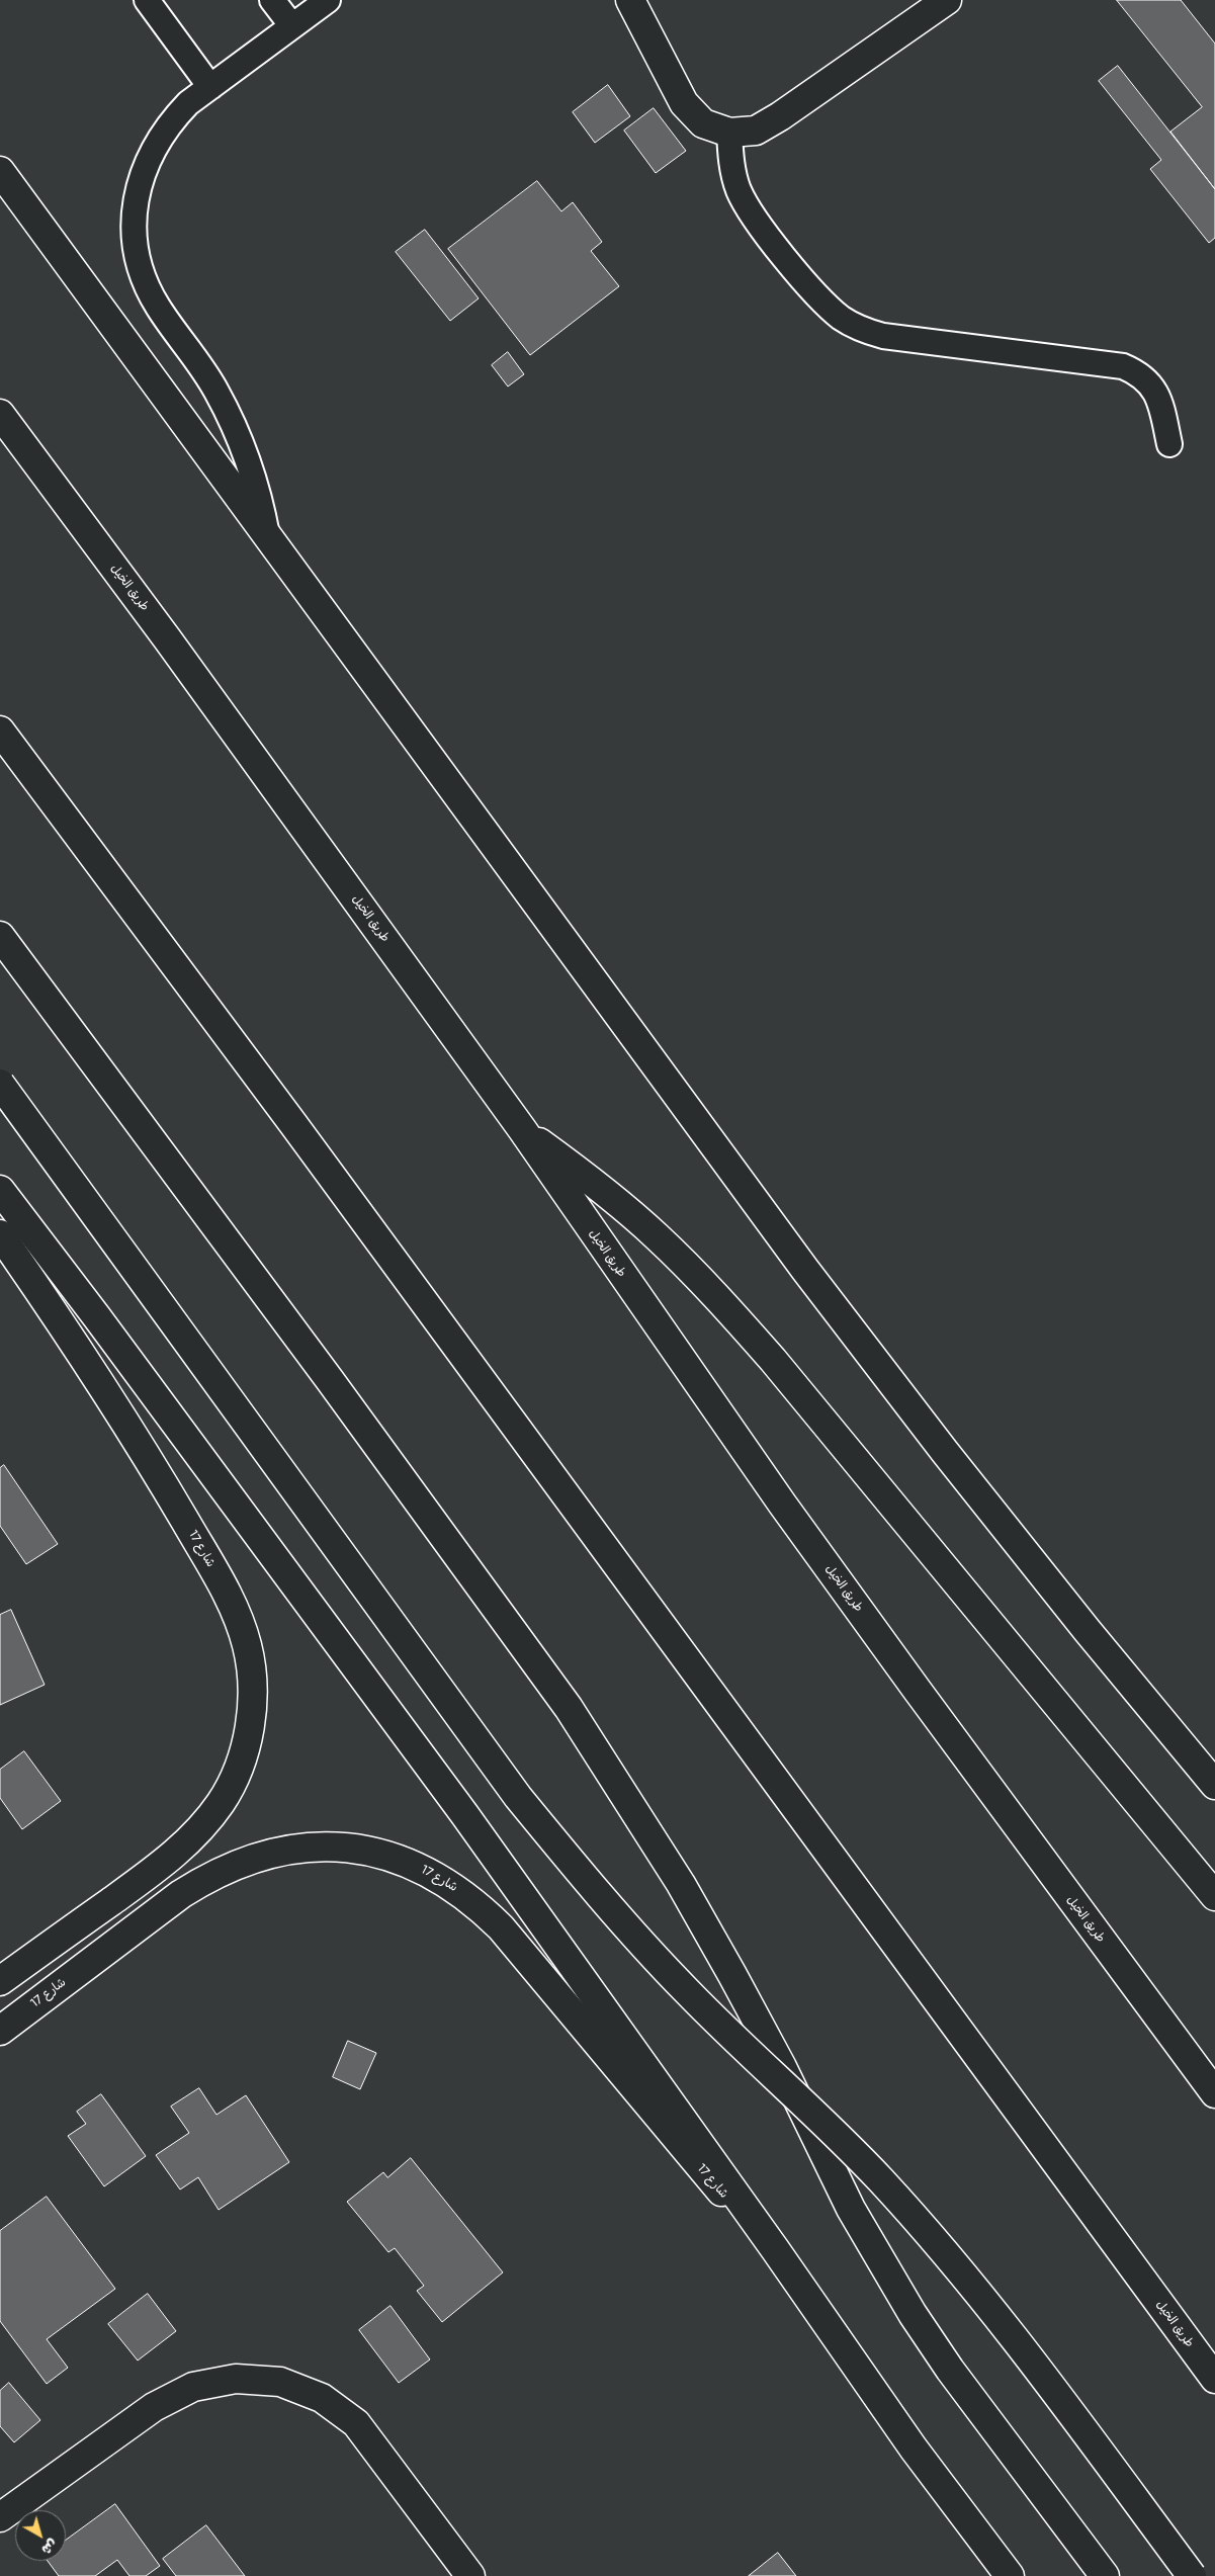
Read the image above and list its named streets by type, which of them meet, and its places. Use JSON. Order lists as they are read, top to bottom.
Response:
{
  "streets": {
    "main road": ["طريق الخيل", "17 شارع"]
  },
  "north": "bottom right"
}
